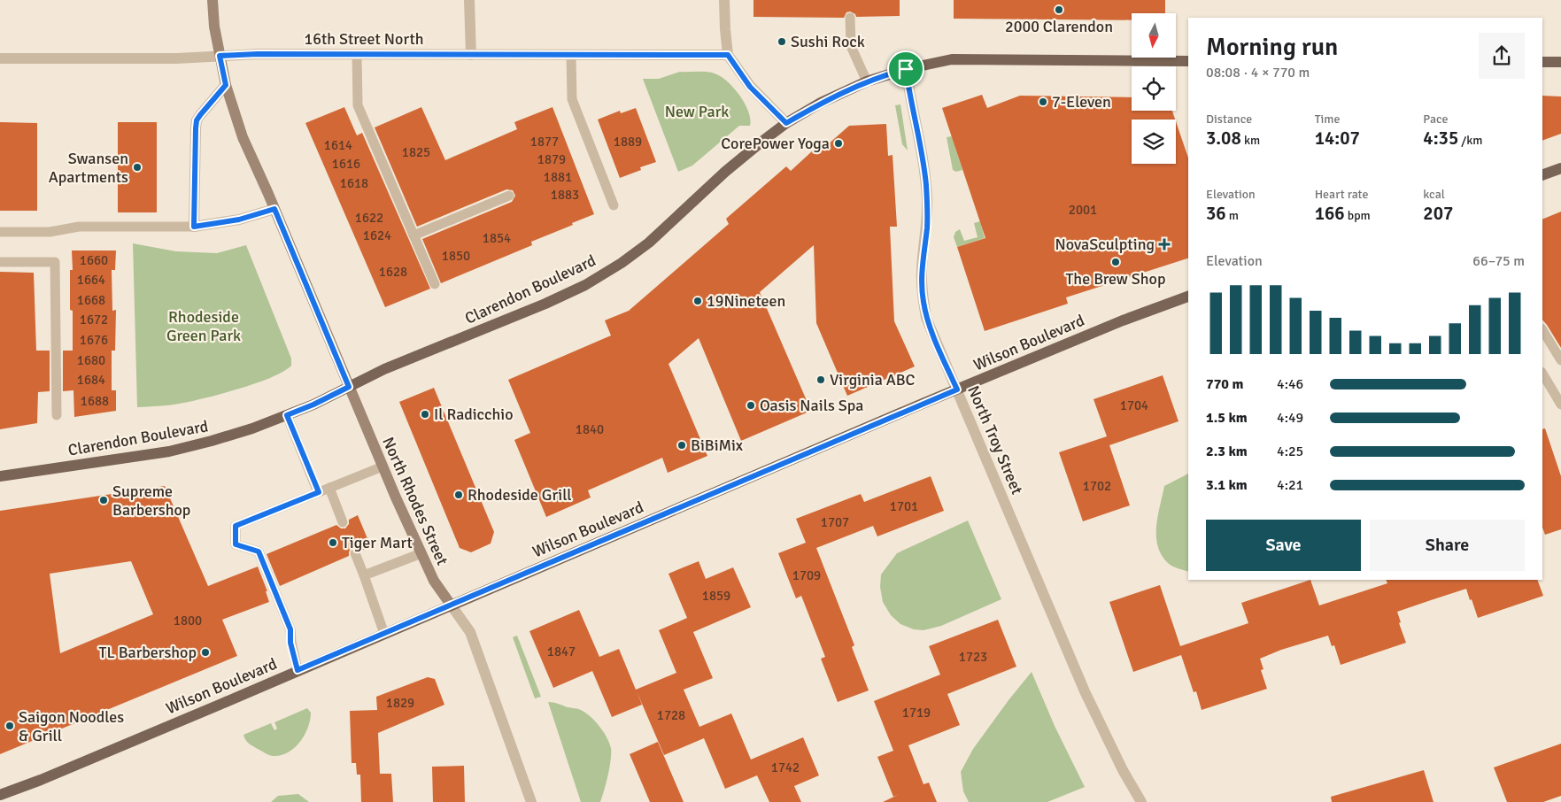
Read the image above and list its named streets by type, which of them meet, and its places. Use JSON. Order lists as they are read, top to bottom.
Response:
{
  "streets": {
    "main road": ["Clarendon Boulevard", "Wilson Boulevard"],
    "street": ["16th Street North", "North Troy Street", "North Rhodes Street"]
  },
  "crossings": [
    ["16th Street North", "North Rhodes Street"],
    ["Clarendon Boulevard", "North Troy Street"],
    ["Clarendon Boulevard", "North Rhodes Street"],
    ["Wilson Boulevard", "North Troy Street"],
    ["Wilson Boulevard", "North Rhodes Street"]
  ],
  "parks": ["New Park", "Rhodeside Green Park"],
  "places": {
    "other": [
      "2000 Clarendon",
      "Sushi Rock",
      "7-Eleven",
      "CorePower Yoga",
      "Swansen Apartments",
      "The Brew Shop",
      "19Nineteen",
      "Virginia ABC",
      "Oasis Nails Spa",
      "Il Radicchio",
      "BiBiMix",
      "Rhodeside Grill",
      "Supreme Barbershop",
      "Tiger Mart",
      "TL Barbershop",
      "Saigon Noodles & Grill"
    ],
    "health": ["NovaSculpting"]
  },
  "house_numbers": [
    "1877",
    "1889",
    "1614",
    "1825",
    "1879",
    "1616",
    "1881",
    "1618",
    "1883",
    "2001",
    "1622",
    "1624",
    "1854",
    "1850",
    "1660",
    "1628",
    "1664",
    "1668",
    "1672",
    "1676",
    "1680",
    "1684",
    "1688",
    "1704",
    "1840",
    "1702",
    "1701",
    "1707",
    "1709",
    "1859",
    "1800",
    "1847",
    "1723",
    "1829",
    "1719",
    "1728",
    "1742"
  ],
  "north": "bottom",
  "page": {
    "heading": ["Morning run", "08:08 · 4 × 770 m"],
    "stats": [
      ["Distance", "3.08 km"],
      ["Time", "14:07"],
      ["Pace", "4:35 /km"],
      ["Elevation", "36 m"],
      ["Heart rate", "166 bpm"],
      ["kcal", "207"]
    ],
    "chart": ["Elevation", "66–75 m"],
    "list": [
      {
        "name": "770 m",
        "note": "4:46"
      },
      {
        "name": "1.5 km",
        "note": "4:49"
      },
      {
        "name": "2.3 km",
        "note": "4:25"
      },
      {
        "name": "3.1 km",
        "note": "4:21"
      }
    ],
    "buttons": ["Save", "Share"]
  }
}
